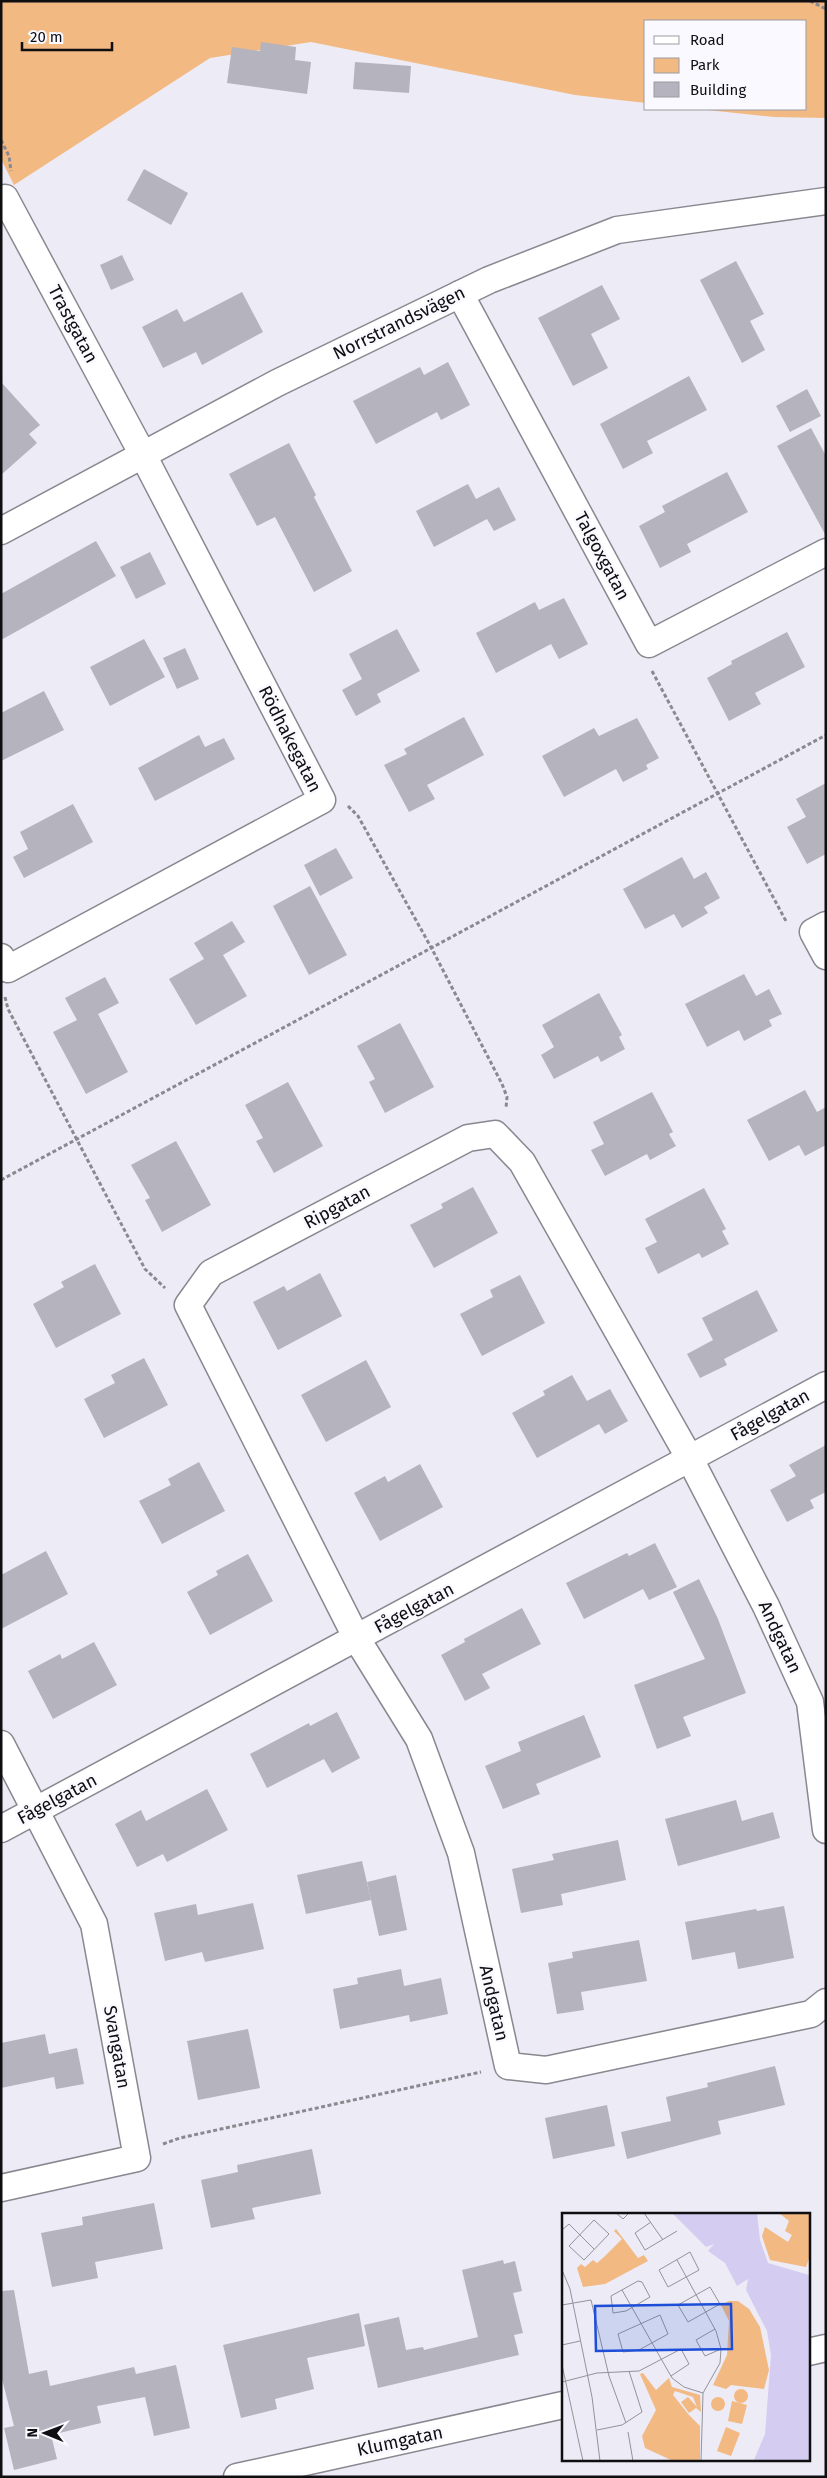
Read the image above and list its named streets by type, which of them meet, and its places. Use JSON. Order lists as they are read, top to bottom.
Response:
{
  "streets": {
    "street": [
      "Norrstrandsvägen",
      "Trastgatan",
      "Talgoxgatan",
      "Rödhakegatan",
      "Ripgatan",
      "Fågelgatan",
      "Andgatan",
      "Svangatan",
      "Klumgatan"
    ]
  },
  "crossings": [
    ["Norrstrandsvägen", "Trastgatan"],
    ["Norrstrandsvägen", "Talgoxgatan"],
    ["Norrstrandsvägen", "Rödhakegatan"],
    ["Trastgatan", "Rödhakegatan"],
    ["Fågelgatan", "Andgatan"],
    ["Fågelgatan", "Svangatan"]
  ],
  "legend": ["Road", "Park", "Building"],
  "scale_bar": "20 m",
  "north": "left"
}
